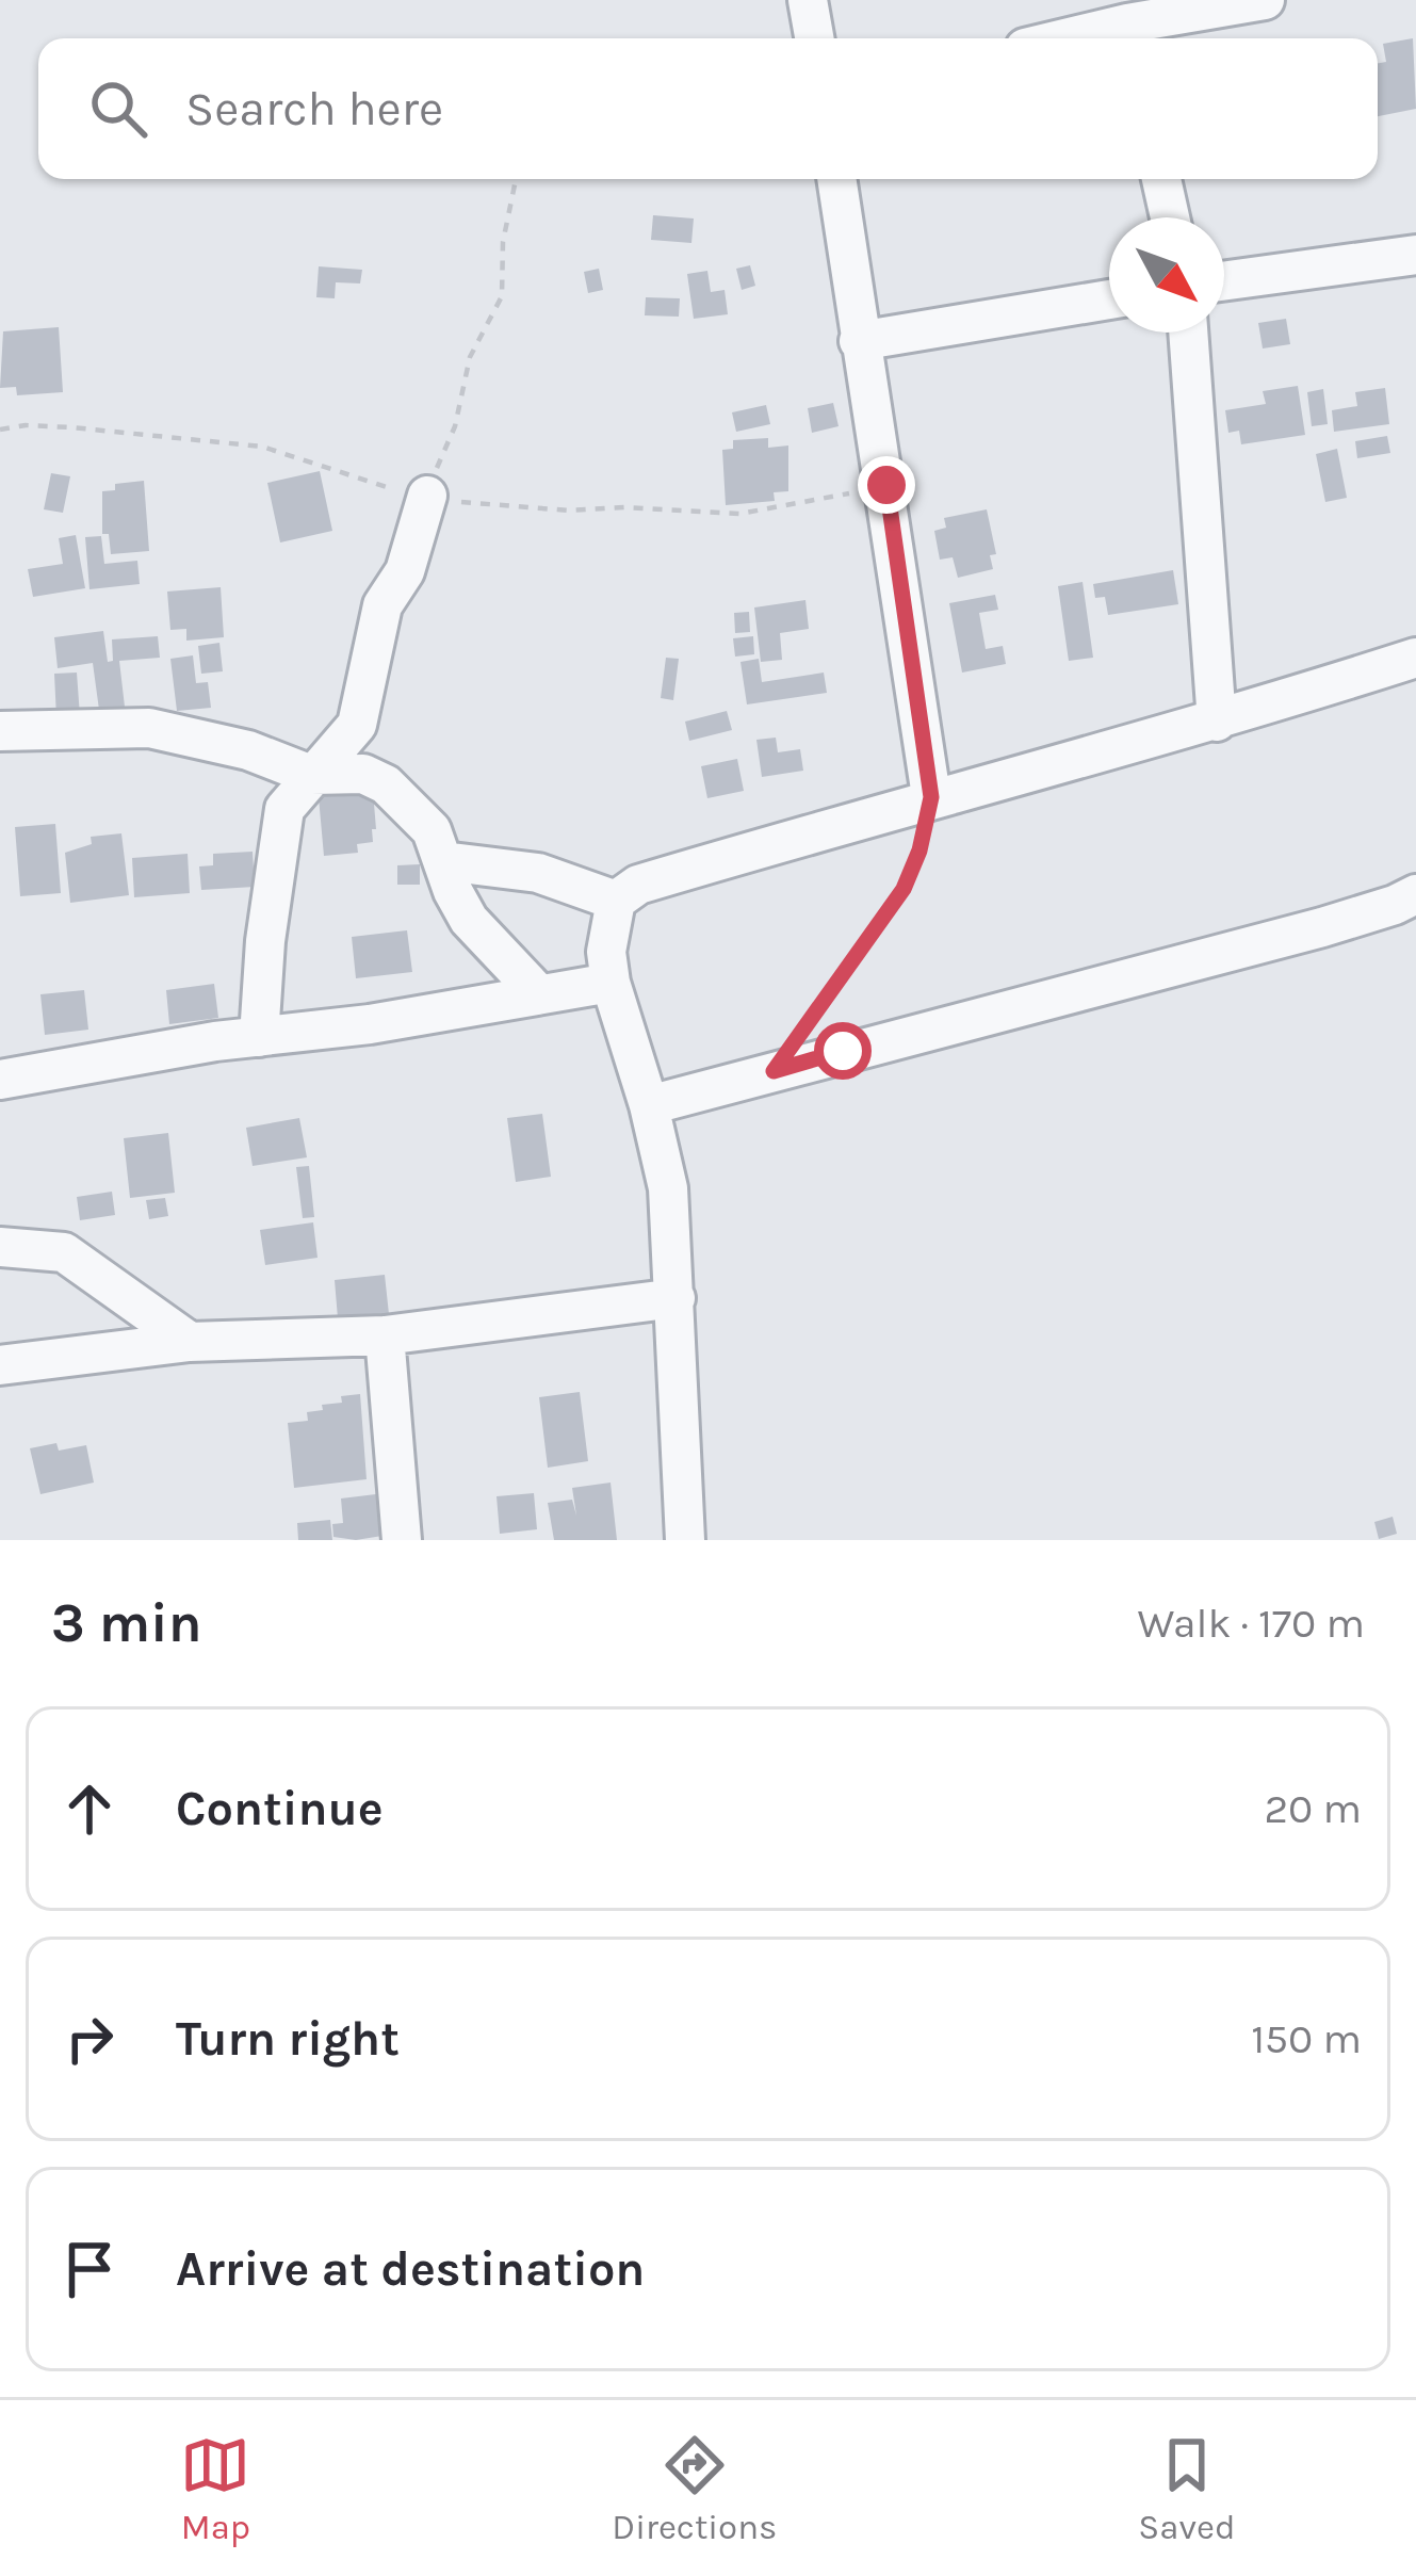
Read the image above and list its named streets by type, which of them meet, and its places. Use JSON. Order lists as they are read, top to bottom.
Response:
{
  "north": "bottom right",
  "page": {
    "search": "Search here",
    "heading": ["3 min", "Walk · 170 m"],
    "list": [
      ["Continue", "20 m"],
      ["Turn right", "150 m"],
      "Arrive at destination"
    ],
    "nav": ["Map", "Directions", "Saved"]
  }
}
